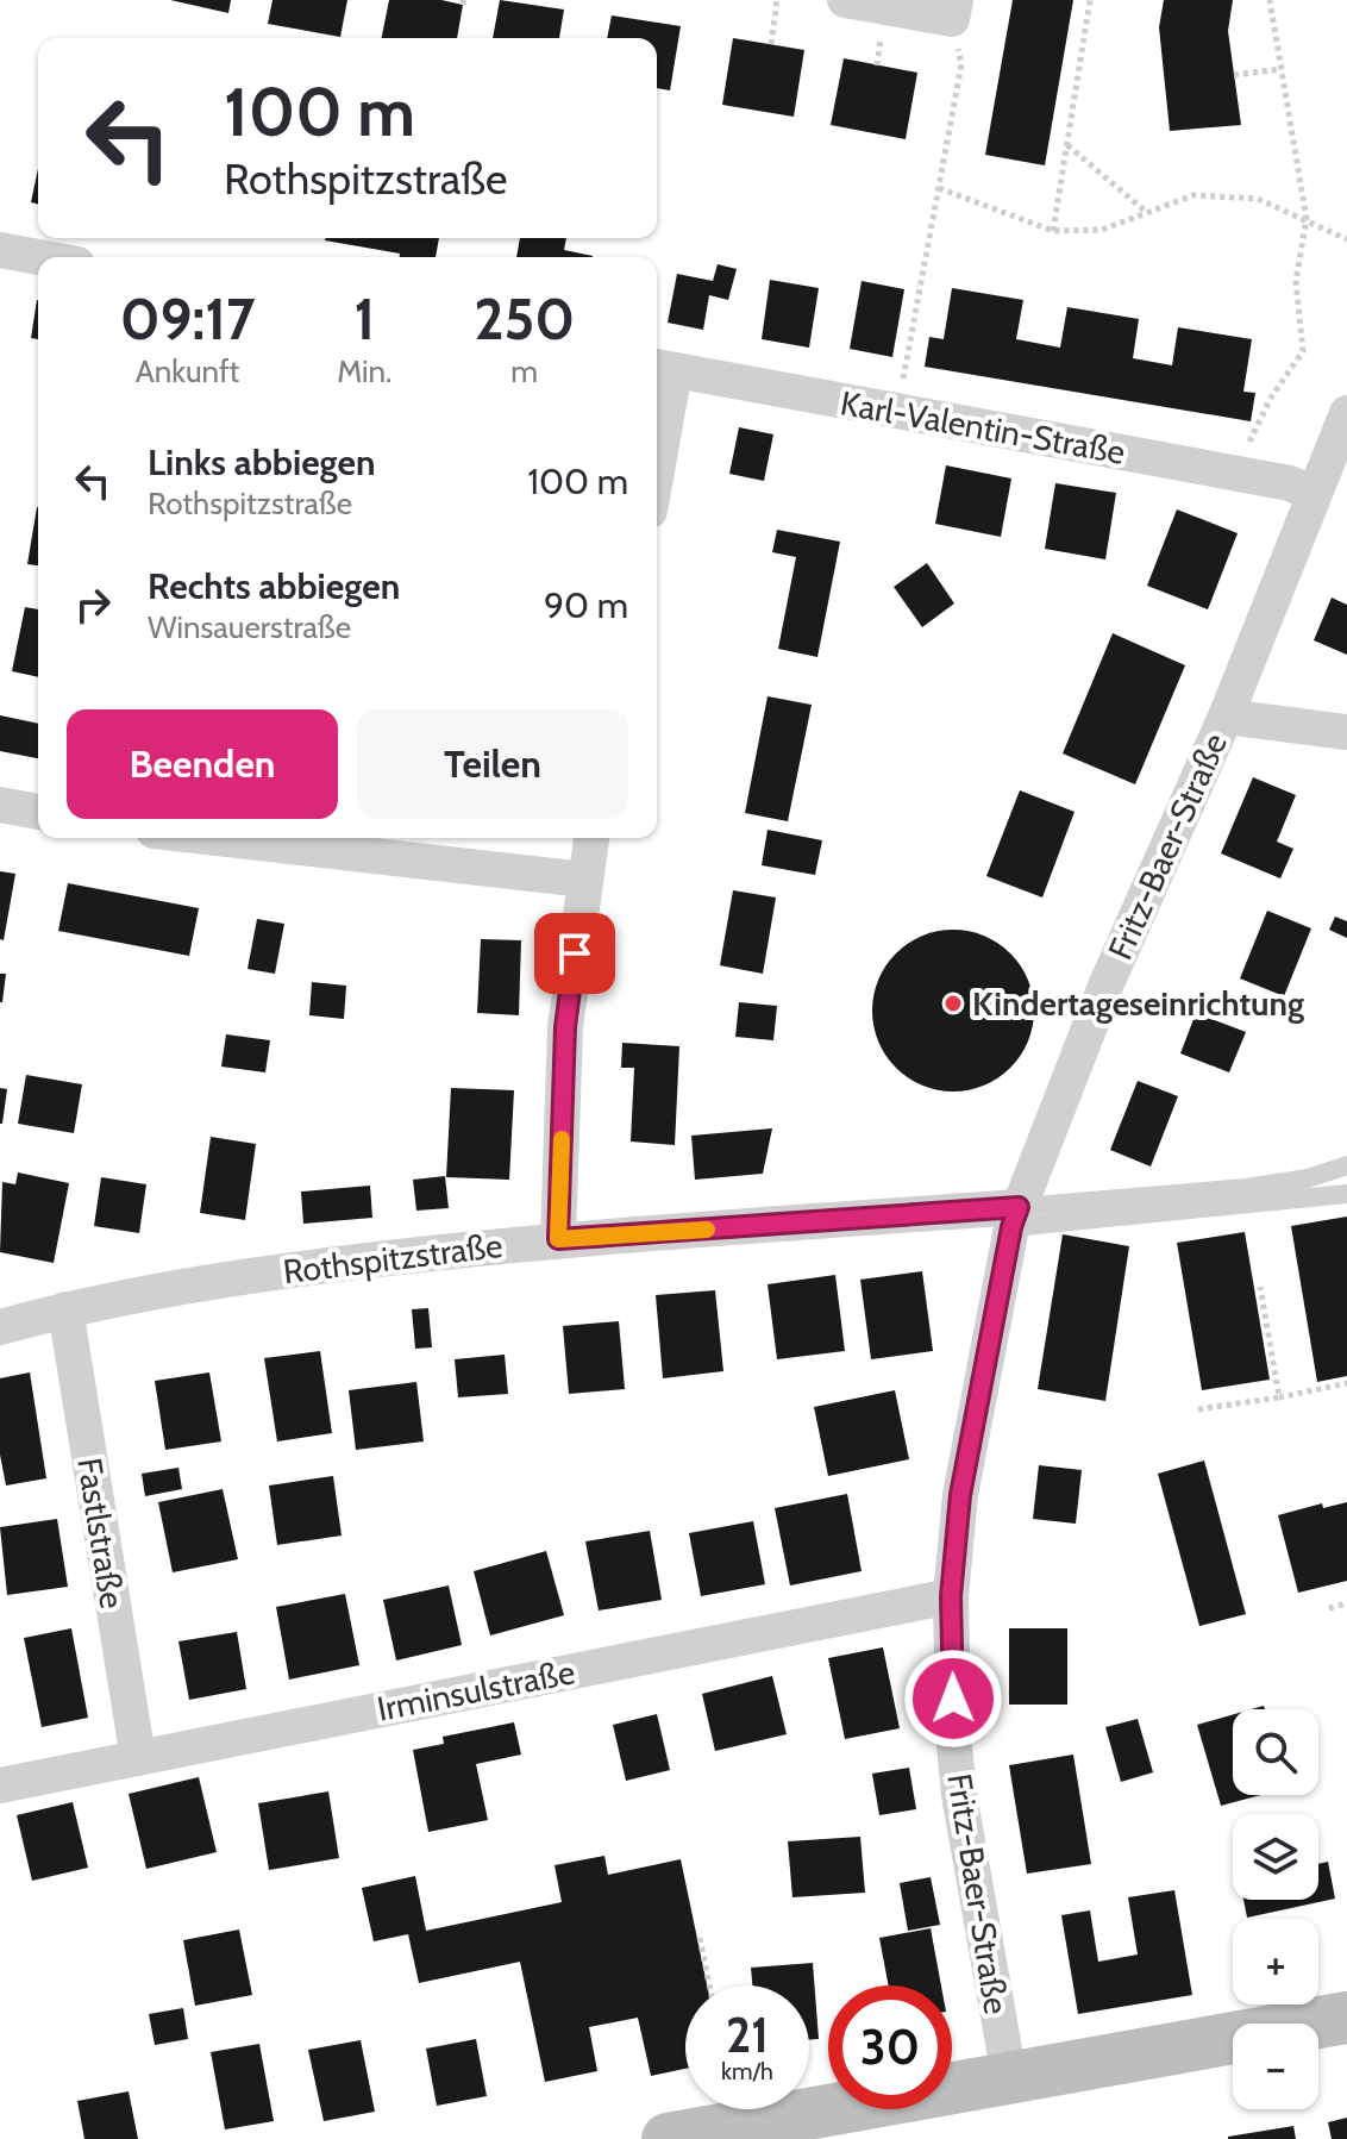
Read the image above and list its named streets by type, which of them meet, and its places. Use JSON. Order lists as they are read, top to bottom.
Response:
{
  "streets": {
    "street": [
      "Karl-Valentin-Straße",
      "Fritz-Baer-Straße",
      "Rothspitzstraße",
      "Fastlstraße",
      "Irminsulstraße"
    ]
  },
  "crossings": [
    ["Karl-Valentin-Straße", "Fritz-Baer-Straße"],
    ["Fritz-Baer-Straße", "Rothspitzstraße"],
    ["Fritz-Baer-Straße", "Irminsulstraße"],
    ["Rothspitzstraße", "Fastlstraße"],
    ["Fastlstraße", "Irminsulstraße"]
  ],
  "places": ["Kindertageseinrichtung"],
  "page": {
    "turn": ["100 m", "Rothspitzstraße"],
    "eta": [
      "09:17",
      "Ankunft",
      "1",
      "Min.",
      "250",
      "m"
    ],
    "list": [
      {
        "name": "Links abbiegen",
        "note": "Rothspitzstraße",
        "value": "100 m"
      },
      {
        "name": "Rechts abbiegen",
        "note": "Winsauerstraße",
        "value": "90 m"
      }
    ],
    "buttons": ["Beenden", "Teilen"],
    "map_buttons": ["+", "−"],
    "speed": "21 km/h",
    "limit": "30"
  }
}
